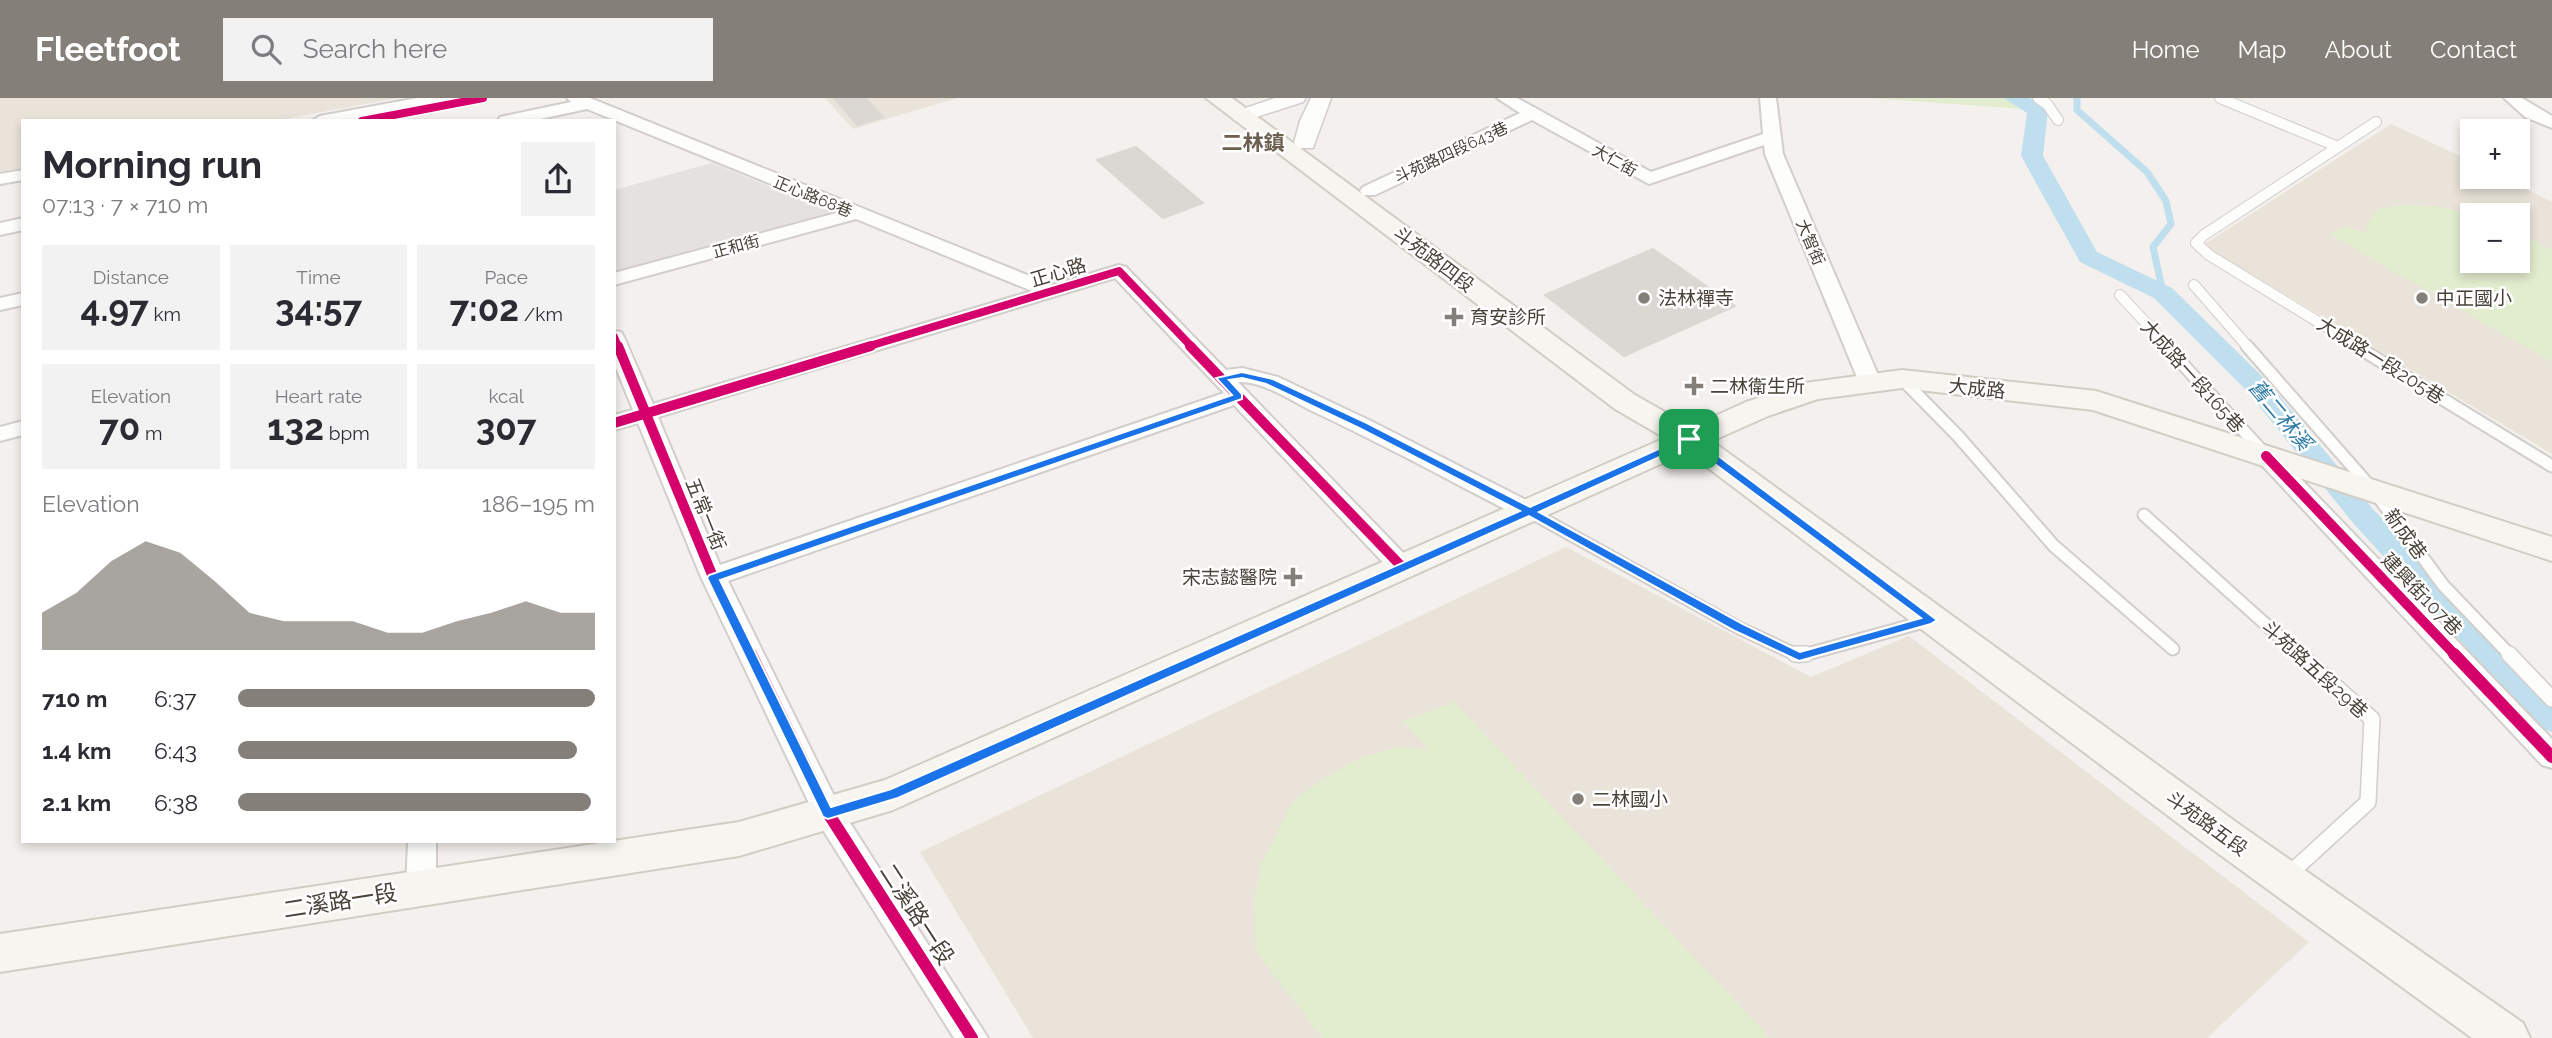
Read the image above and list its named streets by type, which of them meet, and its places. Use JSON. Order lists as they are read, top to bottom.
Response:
{
  "streets": {
    "main road": [
      "斗苑路四段",
      "大成路",
      "斗苑路五段",
      "二溪路一段"
    ],
    "street": [
      "斗苑路四段643巷",
      "大仁街",
      "正心路68巷",
      "大智街",
      "正和街",
      "正心路",
      "五常一街",
      "建興街107巷"
    ],
    "lane": [
      "大成路一段205巷",
      "大成路一段165巷",
      "新成巷",
      "斗苑路五段29巷"
    ]
  },
  "crossings": [
    ["斗苑路四段643巷", "大仁街"],
    ["斗苑路四段643巷", "斗苑路四段"],
    ["大仁街", "大智街"],
    ["正心路68巷", "正和街"],
    ["正心路68巷", "正心路"],
    ["大智街", "大成路"],
    ["斗苑路四段", "大成路"],
    ["斗苑路四段", "斗苑路五段"],
    ["正心路", "大成路"],
    ["正心路", "五常一街"],
    ["大成路一段165巷", "大成路"],
    ["大成路一段165巷", "建興街107巷"],
    ["大成路", "五常一街"],
    ["大成路", "新成巷"],
    ["大成路", "建興街107巷"],
    ["大成路", "二溪路一段"],
    ["五常一街", "二溪路一段"],
    ["斗苑路五段29巷", "斗苑路五段"]
  ],
  "districts": ["二林鎮"],
  "water": ["舊二林溪"],
  "places": {
    "other": ["法林禪寺", "中正國小", "二林國小"],
    "health": ["育安診所", "二林衛生所", "宋志懿醫院"]
  },
  "page": {
    "header": "Fleetfoot",
    "search": "Search here",
    "nav": [
      "Home",
      "Map",
      "About",
      "Contact"
    ],
    "map_buttons": ["+", "−"],
    "heading": ["Morning run", "07:13 · 7 × 710 m"],
    "stats": [
      ["Distance", "4.97 km"],
      ["Time", "34:57"],
      ["Pace", "7:02 /km"],
      ["Elevation", "70 m"],
      ["Heart rate", "132 bpm"],
      ["kcal", "307"]
    ],
    "chart": ["Elevation", "186–195 m"],
    "list": [
      {
        "name": "710 m",
        "note": "6:37"
      },
      {
        "name": "1.4 km",
        "note": "6:43"
      },
      {
        "name": "2.1 km",
        "note": "6:38"
      }
    ]
  }
}
